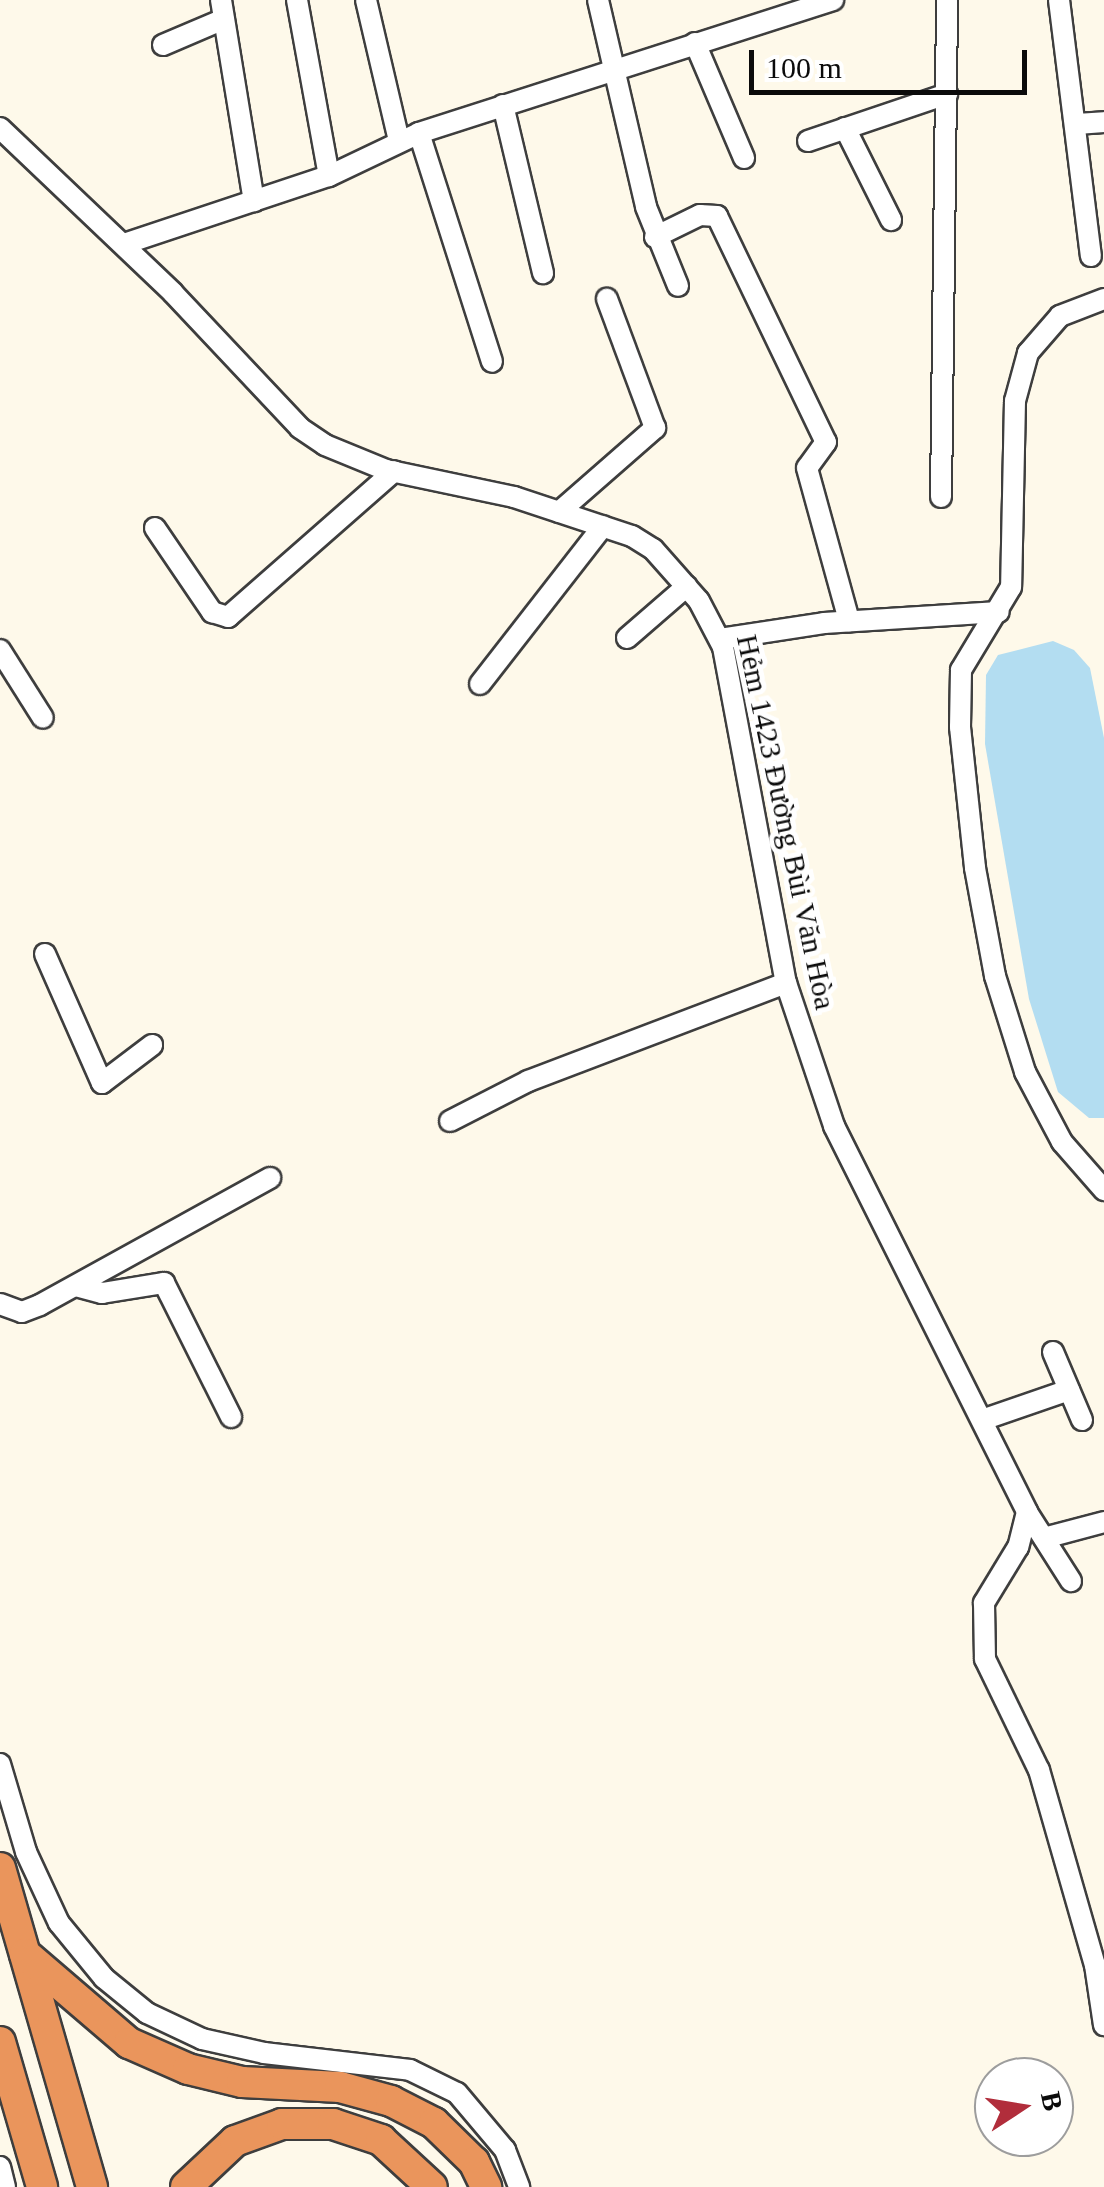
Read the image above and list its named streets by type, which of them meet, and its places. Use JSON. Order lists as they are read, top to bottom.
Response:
{
  "streets": {
    "street": ["Hẻm 1423 Đường Bùi Văn Hòa"]
  },
  "scale_bar": "100 m",
  "north": "right"
}
